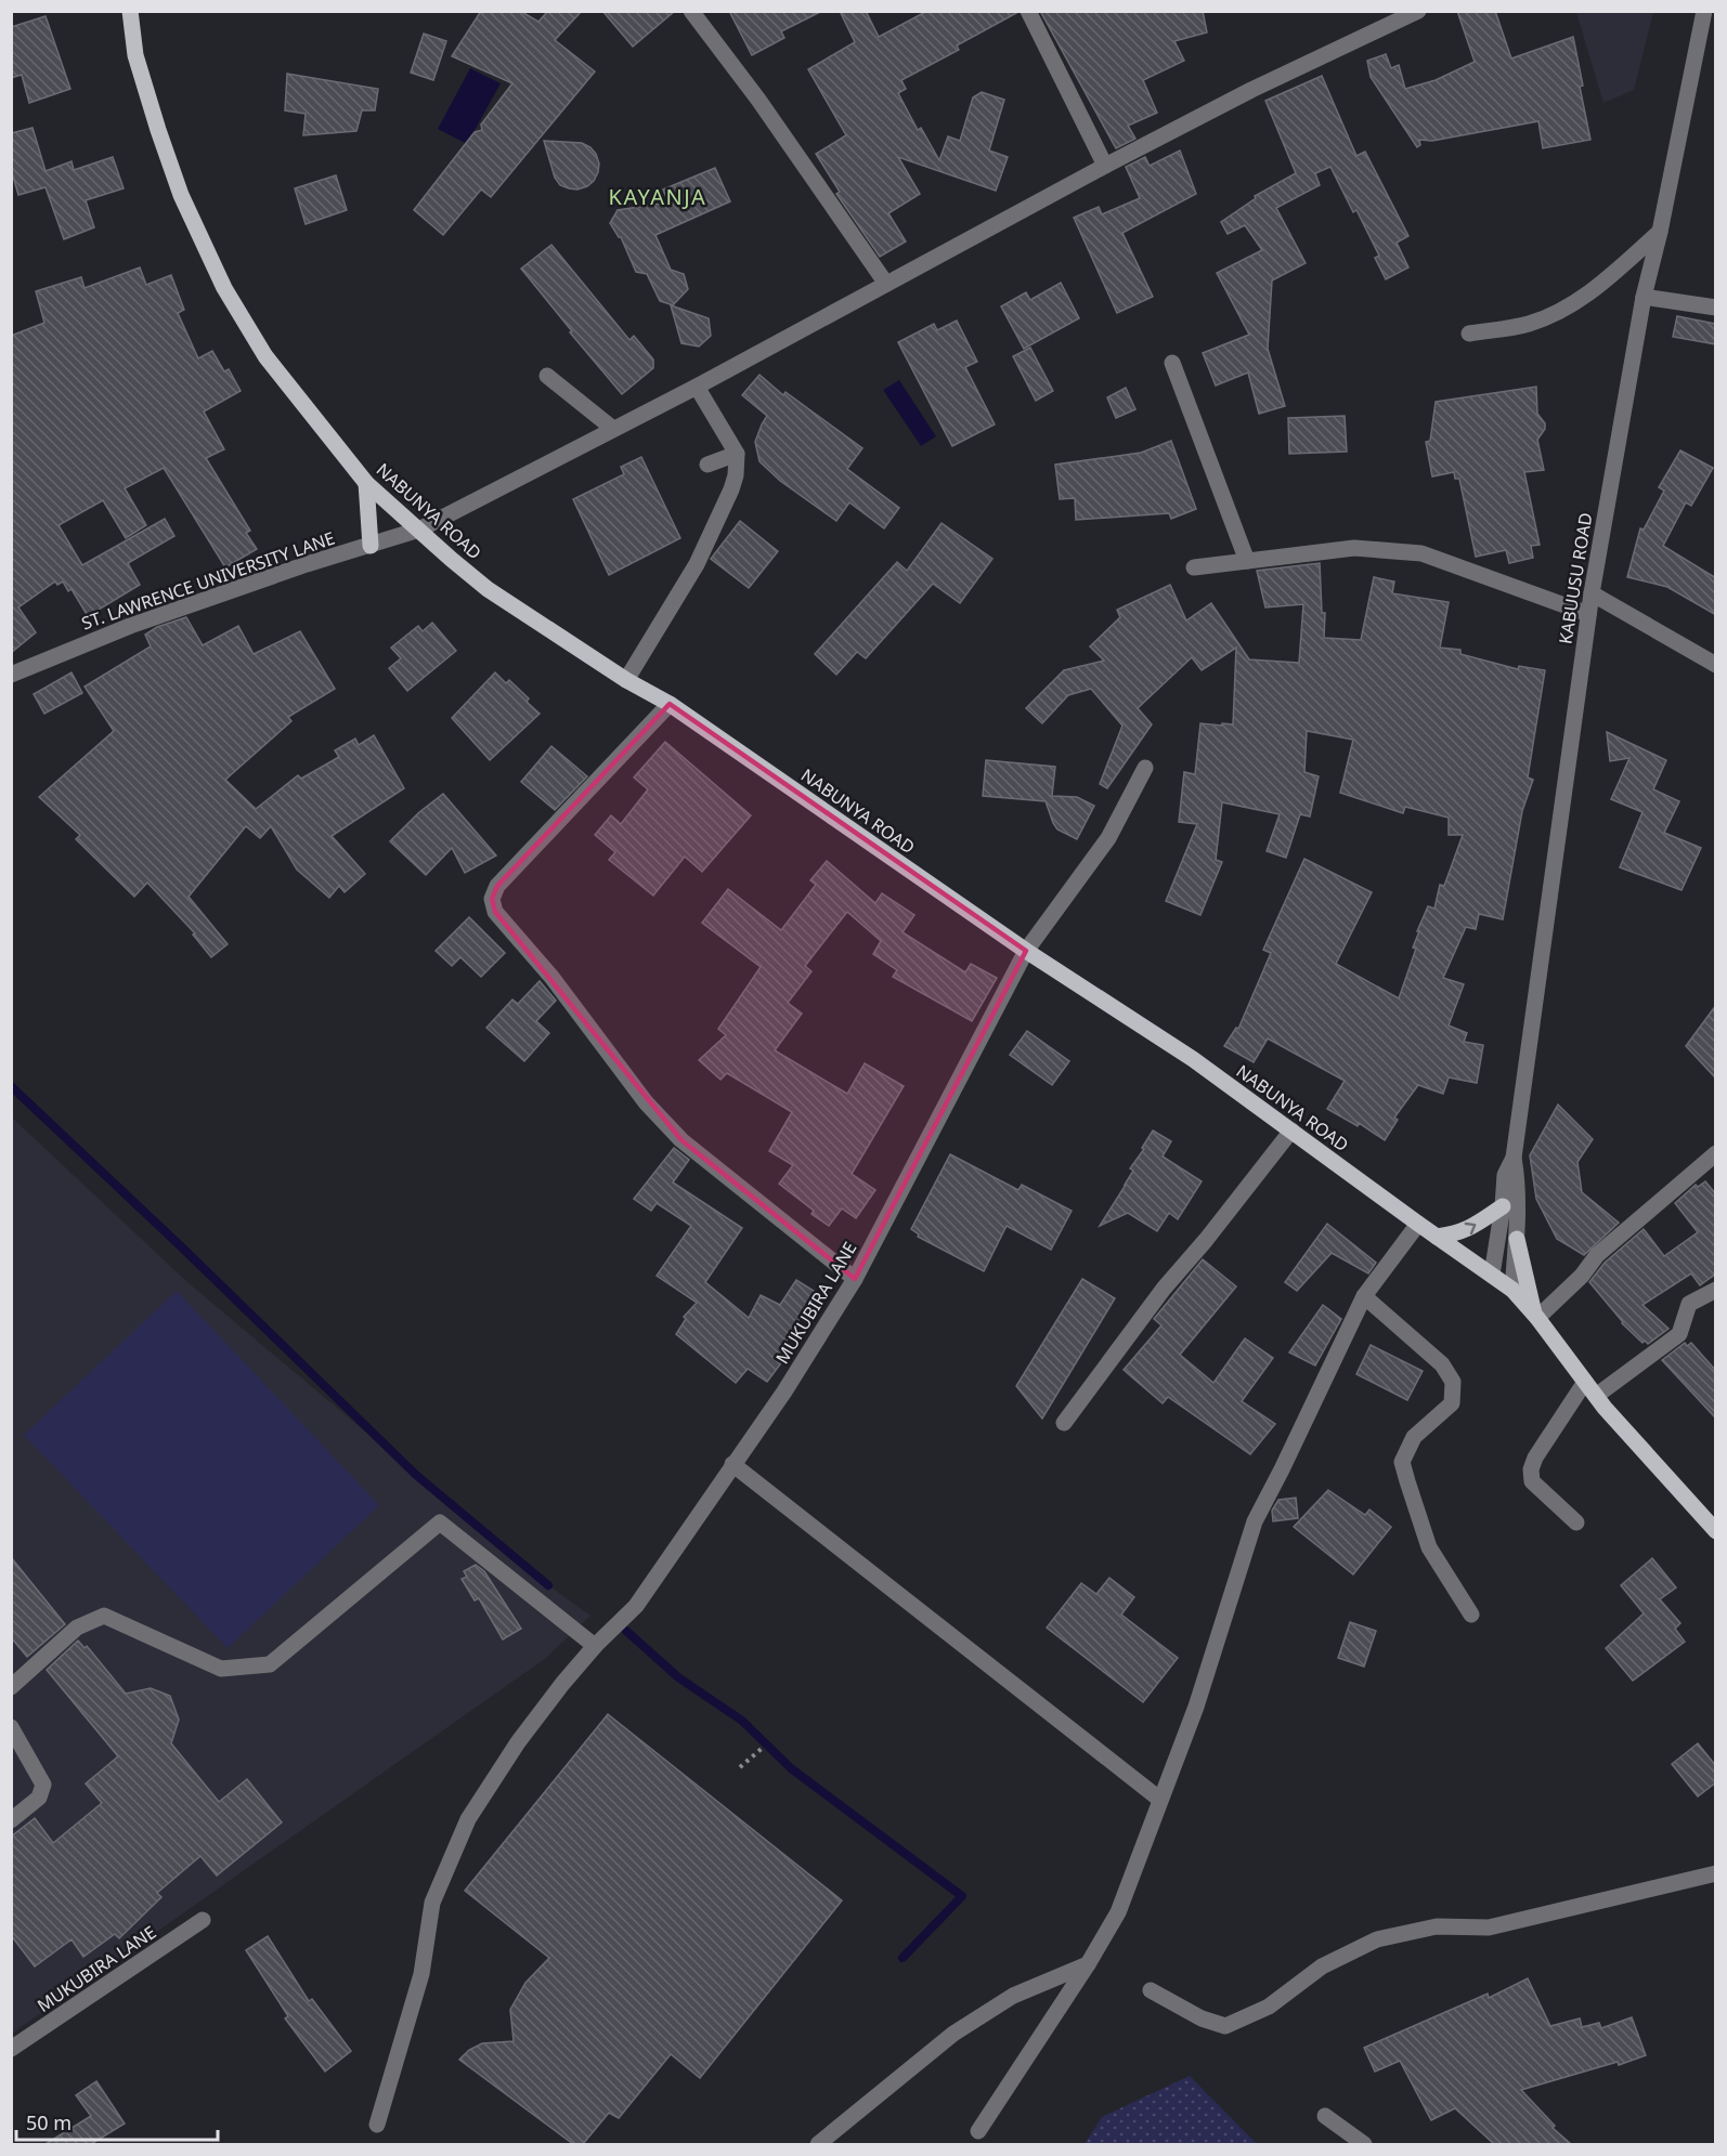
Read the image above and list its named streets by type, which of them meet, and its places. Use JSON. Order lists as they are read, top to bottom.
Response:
{
  "streets": {
    "main road": ["NABUNYA ROAD"],
    "street": ["KABUUSU ROAD", "ST. LAWRENCE UNIVERSITY LANE", "MUKUBIRA LANE"]
  },
  "crossings": [
    ["NABUNYA ROAD", "KABUUSU ROAD"],
    ["NABUNYA ROAD", "ST. LAWRENCE UNIVERSITY LANE"],
    ["NABUNYA ROAD", "MUKUBIRA LANE"]
  ],
  "districts": ["KAYANJA"],
  "scale_bar": "50 m"
}
